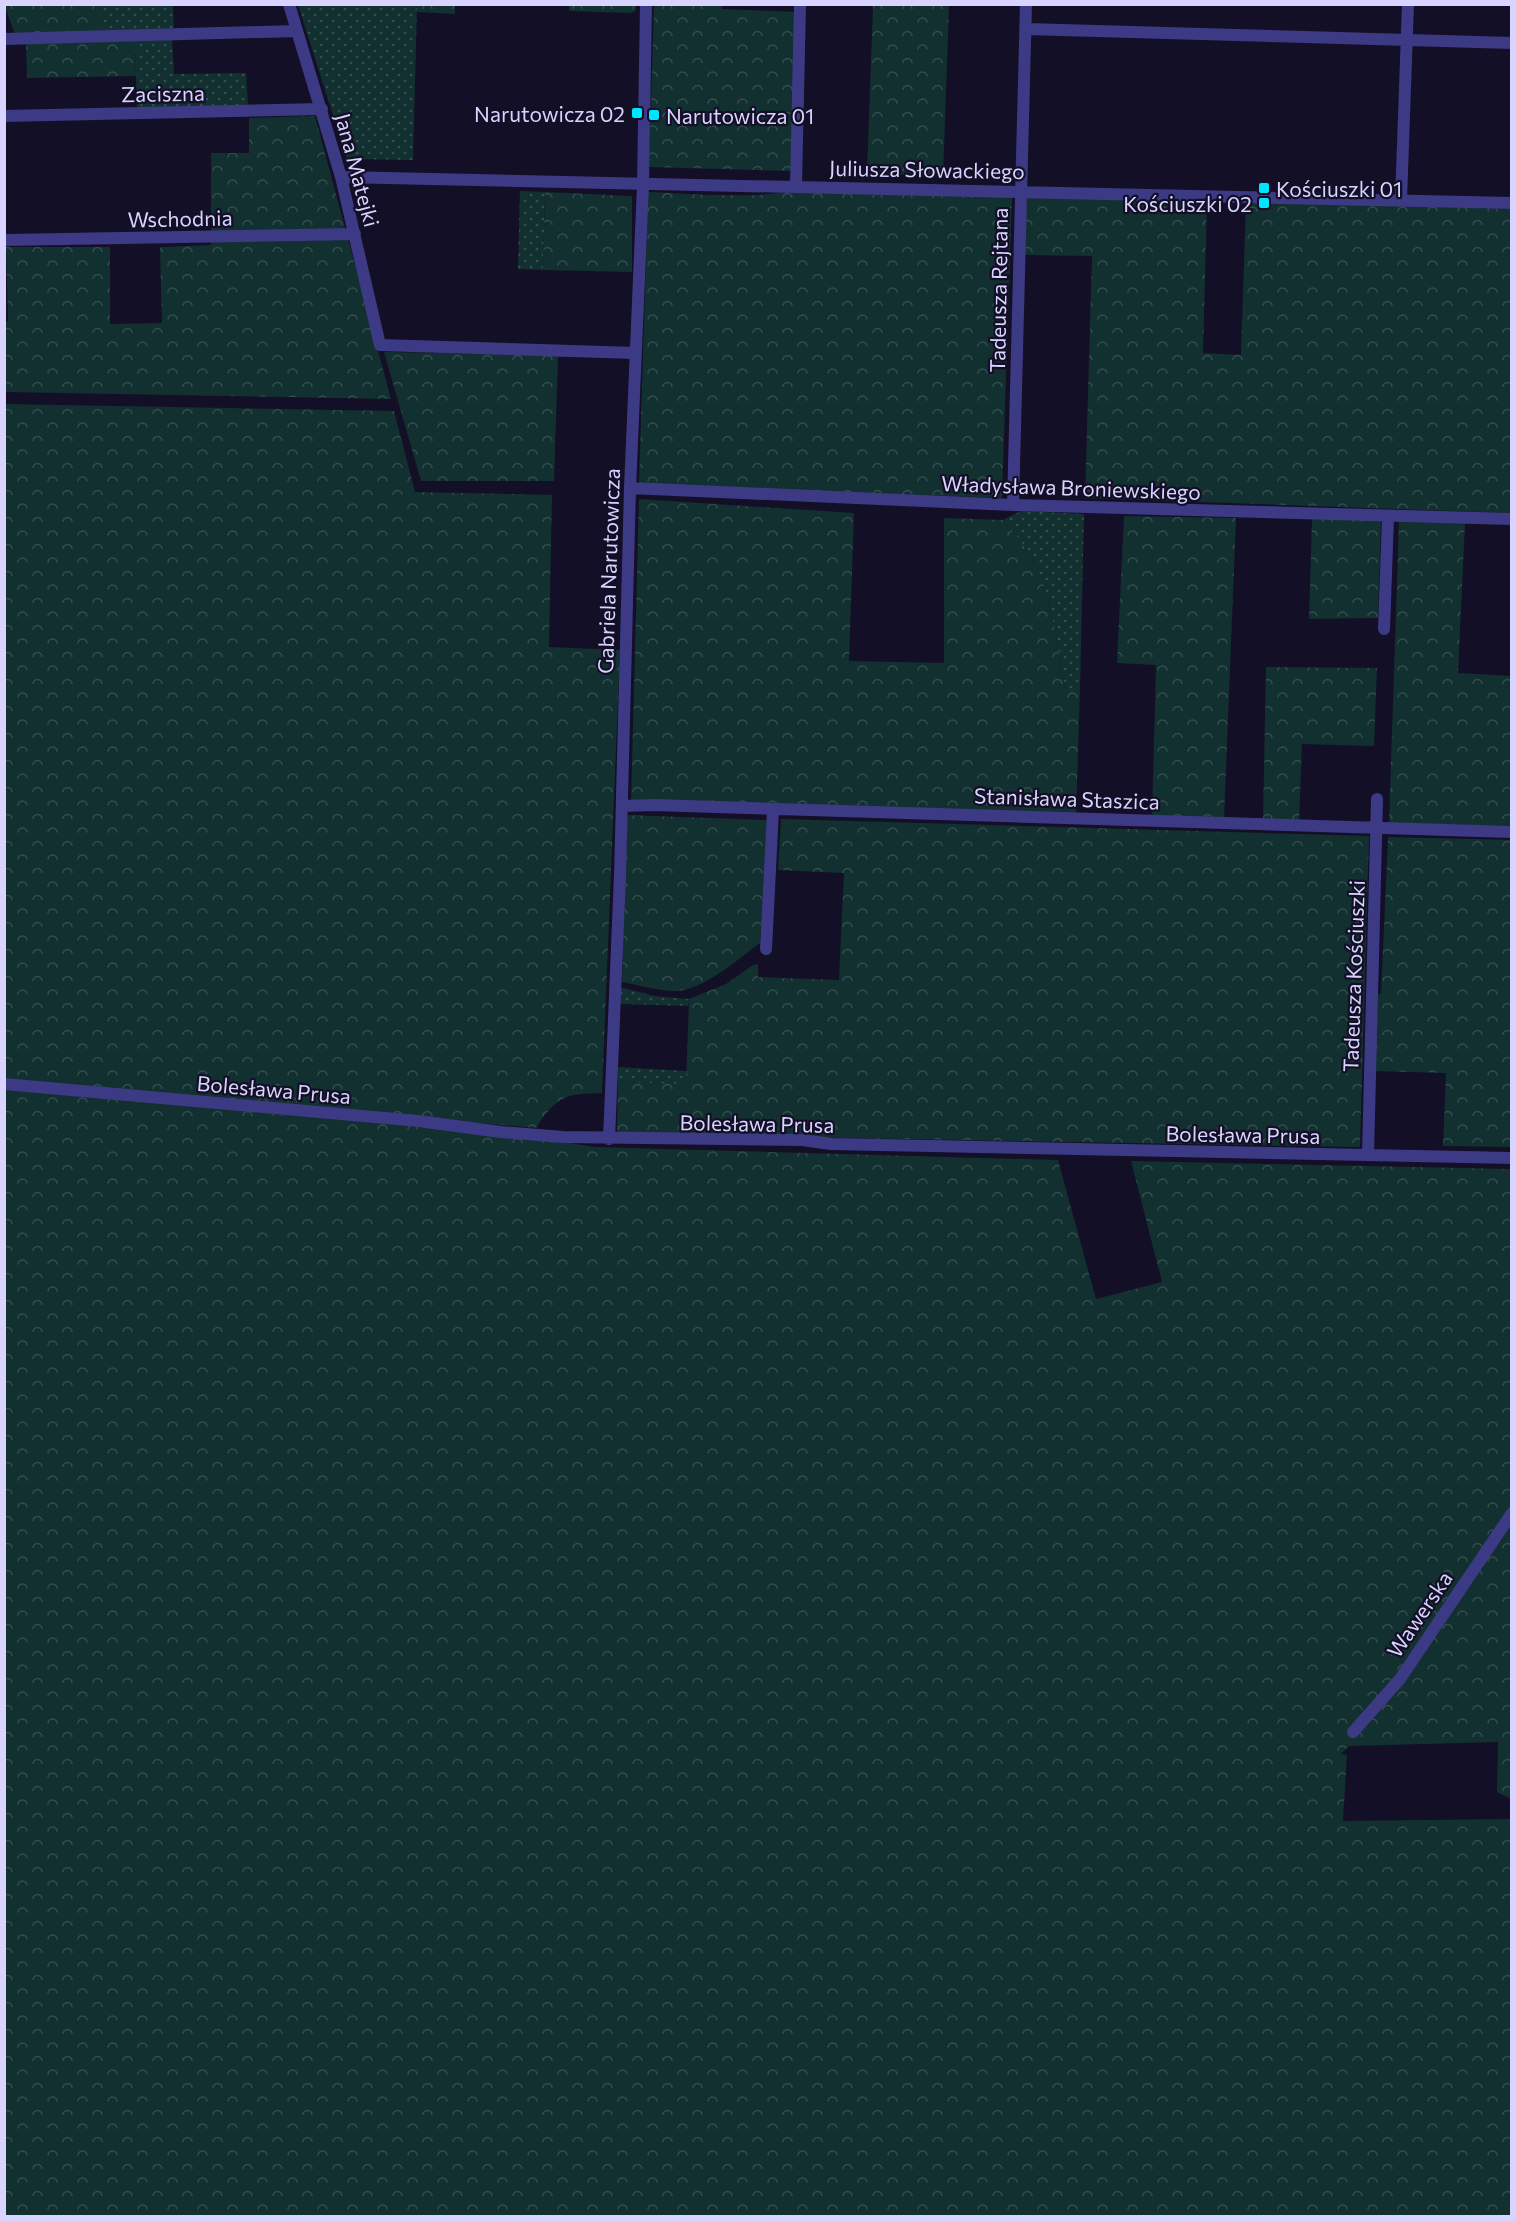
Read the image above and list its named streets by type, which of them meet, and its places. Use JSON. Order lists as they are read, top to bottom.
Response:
{
  "streets": {
    "street": [
      "Zaciszna",
      "Juliusza Słowackiego",
      "Jana Matejki",
      "Wschodnia",
      "Tadeusza Rejtana",
      "Władysława Broniewskiego",
      "Gabriela Narutowicza",
      "Stanisława Staszica",
      "Tadeusza Kościuszki",
      "Bolesława Prusa",
      "Wawerska"
    ]
  },
  "crossings": [
    ["Zaciszna", "Jana Matejki"],
    ["Juliusza Słowackiego", "Jana Matejki"],
    ["Juliusza Słowackiego", "Tadeusza Rejtana"],
    ["Juliusza Słowackiego", "Gabriela Narutowicza"],
    ["Jana Matejki", "Wschodnia"],
    ["Jana Matejki", "Gabriela Narutowicza"],
    ["Tadeusza Rejtana", "Władysława Broniewskiego"],
    ["Władysława Broniewskiego", "Gabriela Narutowicza"],
    ["Gabriela Narutowicza", "Stanisława Staszica"],
    ["Gabriela Narutowicza", "Bolesława Prusa"],
    ["Stanisława Staszica", "Tadeusza Kościuszki"],
    ["Tadeusza Kościuszki", "Bolesława Prusa"]
  ],
  "places": {
    "transit": [
      "Narutowicza 02",
      "Narutowicza 01",
      "Kościuszki 01",
      "Kościuszki 02"
    ]
  }
}
